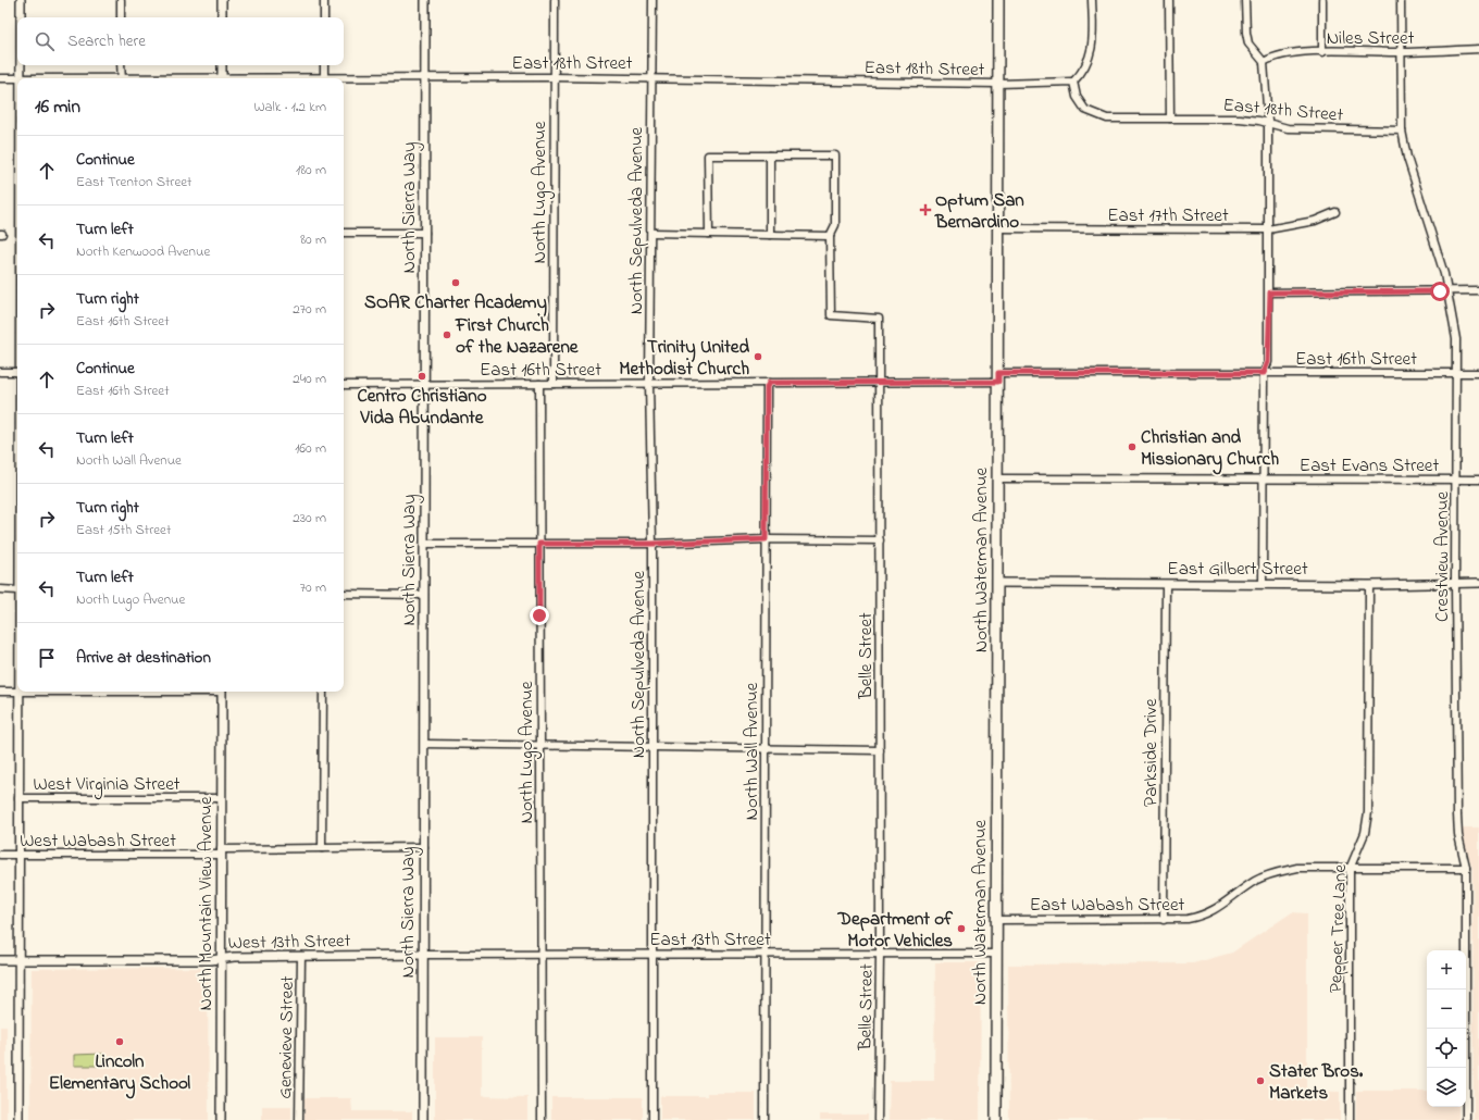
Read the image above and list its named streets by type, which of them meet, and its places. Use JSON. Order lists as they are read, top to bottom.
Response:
{
  "streets": {
    "main road": ["North Waterman Avenue"],
    "street": [
      "Niles Street",
      "East 18th Street",
      "North Lugo Avenue",
      "North Sierra Way",
      "East 17th Street",
      "North Sepulveda Avenue",
      "East 16th Street",
      "East Evans Street",
      "Crestview Avenue",
      "East Gilbert Street",
      "Belle Street",
      "North Wall Avenue",
      "Parkside Drive",
      "West Virginia Street",
      "West Wabash Street",
      "North Mountain View Avenue",
      "East Wabash Street",
      "Pepper Tree Lane",
      "East 13th Street",
      "West 13th Street",
      "Genevieve Street"
    ]
  },
  "crossings": [
    ["Niles Street", "Crestview Avenue"],
    ["East 18th Street", "North Lugo Avenue"],
    ["East 18th Street", "North Sierra Way"],
    ["East 18th Street", "North Sepulveda Avenue"],
    ["East 18th Street", "Crestview Avenue"],
    ["East 18th Street", "North Waterman Avenue"],
    ["North Lugo Avenue", "East 16th Street"],
    ["North Lugo Avenue", "East 13th Street"],
    ["North Sierra Way", "East 16th Street"],
    ["North Sierra Way", "West Wabash Street"],
    ["North Sierra Way", "East 13th Street"],
    ["North Sierra Way", "West 13th Street"],
    ["East 17th Street", "North Waterman Avenue"],
    ["North Sepulveda Avenue", "East 16th Street"],
    ["North Sepulveda Avenue", "East 13th Street"],
    ["East 16th Street", "Crestview Avenue"],
    ["East 16th Street", "North Waterman Avenue"],
    ["East 16th Street", "Belle Street"],
    ["East 16th Street", "North Wall Avenue"],
    ["East Evans Street", "Crestview Avenue"],
    ["East Evans Street", "North Waterman Avenue"],
    ["Crestview Avenue", "East Gilbert Street"],
    ["Crestview Avenue", "East Wabash Street"],
    ["North Waterman Avenue", "East Gilbert Street"],
    ["North Waterman Avenue", "East Wabash Street"],
    ["North Waterman Avenue", "East 13th Street"],
    ["East Gilbert Street", "Parkside Drive"],
    ["East Gilbert Street", "Pepper Tree Lane"],
    ["Belle Street", "East 13th Street"],
    ["North Wall Avenue", "East 13th Street"],
    ["Parkside Drive", "East Wabash Street"],
    ["West Virginia Street", "North Mountain View Avenue"],
    ["West Wabash Street", "North Mountain View Avenue"],
    ["North Mountain View Avenue", "West 13th Street"],
    ["East Wabash Street", "Pepper Tree Lane"],
    ["East 13th Street", "West 13th Street"],
    ["West 13th Street", "Genevieve Street"]
  ],
  "places": {
    "health": ["Optum San Bernardino"],
    "other": [
      "SOAR Charter Academy",
      "First Church of the Nazarene",
      "Trinity United Methodist Church",
      "Centro Christiano Vida Abundante",
      "Christian and Missionary Church",
      "Department of Motor Vehicles",
      "Lincoln Elementary School",
      "Stater Bros. Markets"
    ]
  },
  "page": {
    "search": "Search here",
    "heading": ["16 min", "Walk · 1.2 km"],
    "list": [
      ["Continue", "East Trenton Street", "180 m"],
      ["Turn left", "North Kenwood Avenue", "80 m"],
      ["Turn right", "East 16th Street", "270 m"],
      ["Continue", "East 16th Street", "240 m"],
      ["Turn left", "North Wall Avenue", "160 m"],
      ["Turn right", "East 15th Street", "230 m"],
      ["Turn left", "North Lugo Avenue", "70 m"],
      "Arrive at destination"
    ],
    "map_buttons": ["+", "−"]
  }
}
